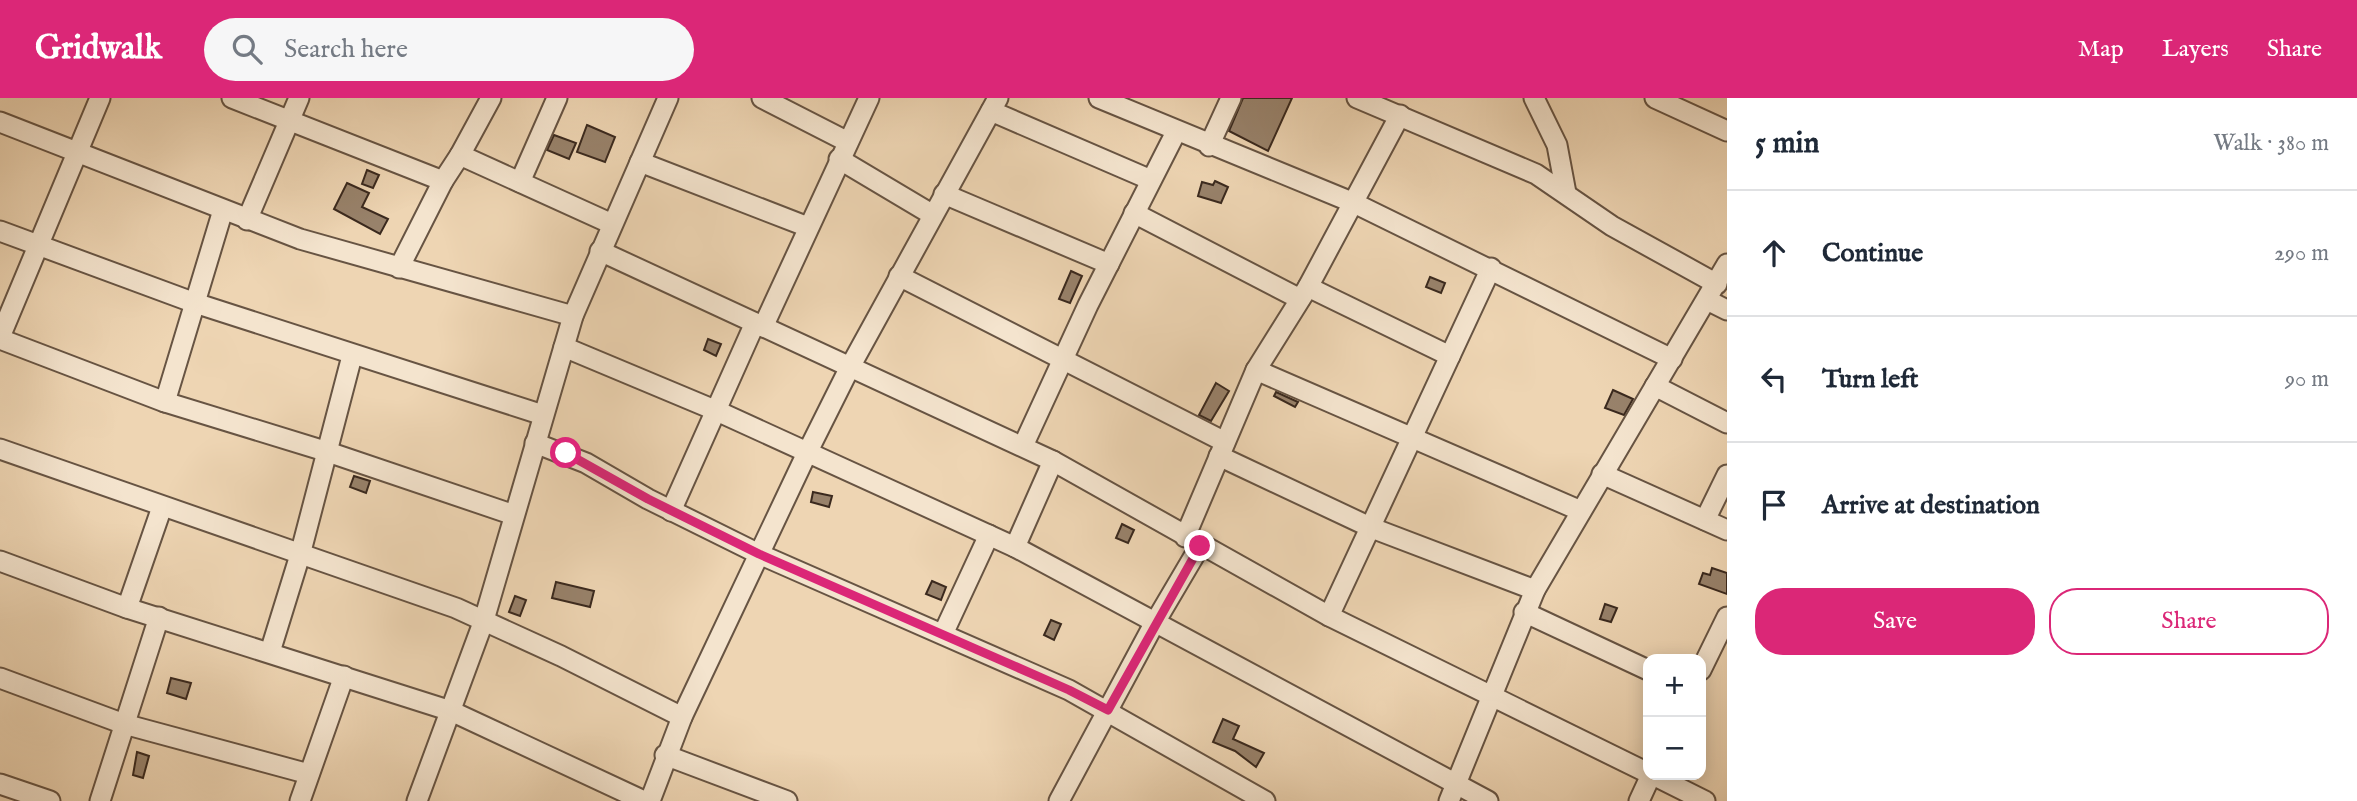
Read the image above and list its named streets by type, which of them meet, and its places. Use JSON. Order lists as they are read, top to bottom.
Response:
{
  "page": {
    "header": "Gridwalk",
    "search": "Search here",
    "nav": ["Map", "Layers", "Share"],
    "heading": ["5 min", "Walk · 380 m"],
    "list": [
      ["Continue", "290 m"],
      ["Turn left", "90 m"],
      "Arrive at destination"
    ],
    "buttons": ["Save", "Share"],
    "map_buttons": ["+", "−"]
  }
}
